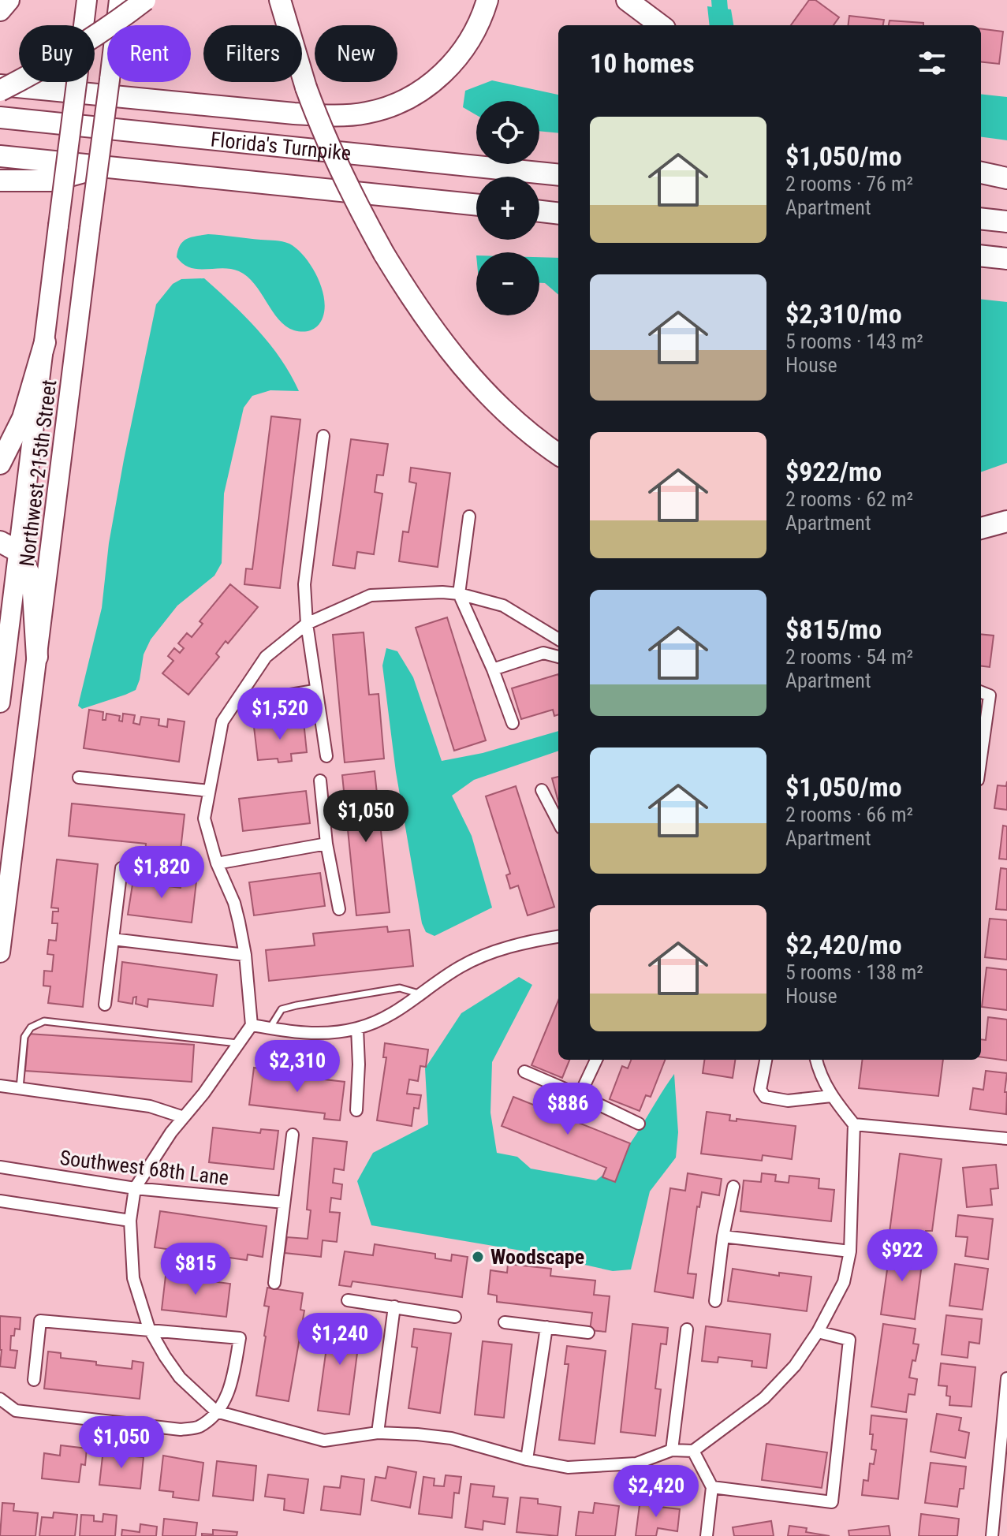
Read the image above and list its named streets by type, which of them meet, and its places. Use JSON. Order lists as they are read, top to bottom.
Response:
{
  "streets": {
    "highway": ["Florida's Turnpike"],
    "main road": ["Northwest 215th Street"],
    "street": ["Southwest 68th Lane"]
  },
  "places": ["Woodscape"],
  "page": {
    "chip": [
      "Buy",
      "Rent",
      "Filters",
      "New"
    ],
    "heading": "10 homes",
    "map_buttons": ["+", "−"],
    "list": [
      {
        "name": "$1,050/mo",
        "note": "2 rooms · 76 m² · Apartment"
      },
      {
        "name": "$2,310/mo",
        "note": "5 rooms · 143 m² · House"
      },
      {
        "name": "$922/mo",
        "note": "2 rooms · 62 m² · Apartment"
      },
      {
        "name": "$815/mo",
        "note": "2 rooms · 54 m² · Apartment"
      },
      {
        "name": "$1,050/mo",
        "note": "2 rooms · 66 m² · Apartment"
      },
      {
        "name": "$2,420/mo",
        "note": "5 rooms · 138 m² · House"
      }
    ],
    "price": [
      "$1,520",
      "$1,050",
      "$1,820",
      "$2,310",
      "$886",
      "$922",
      "$815",
      "$1,240",
      "$1,050",
      "$2,420"
    ]
  }
}
